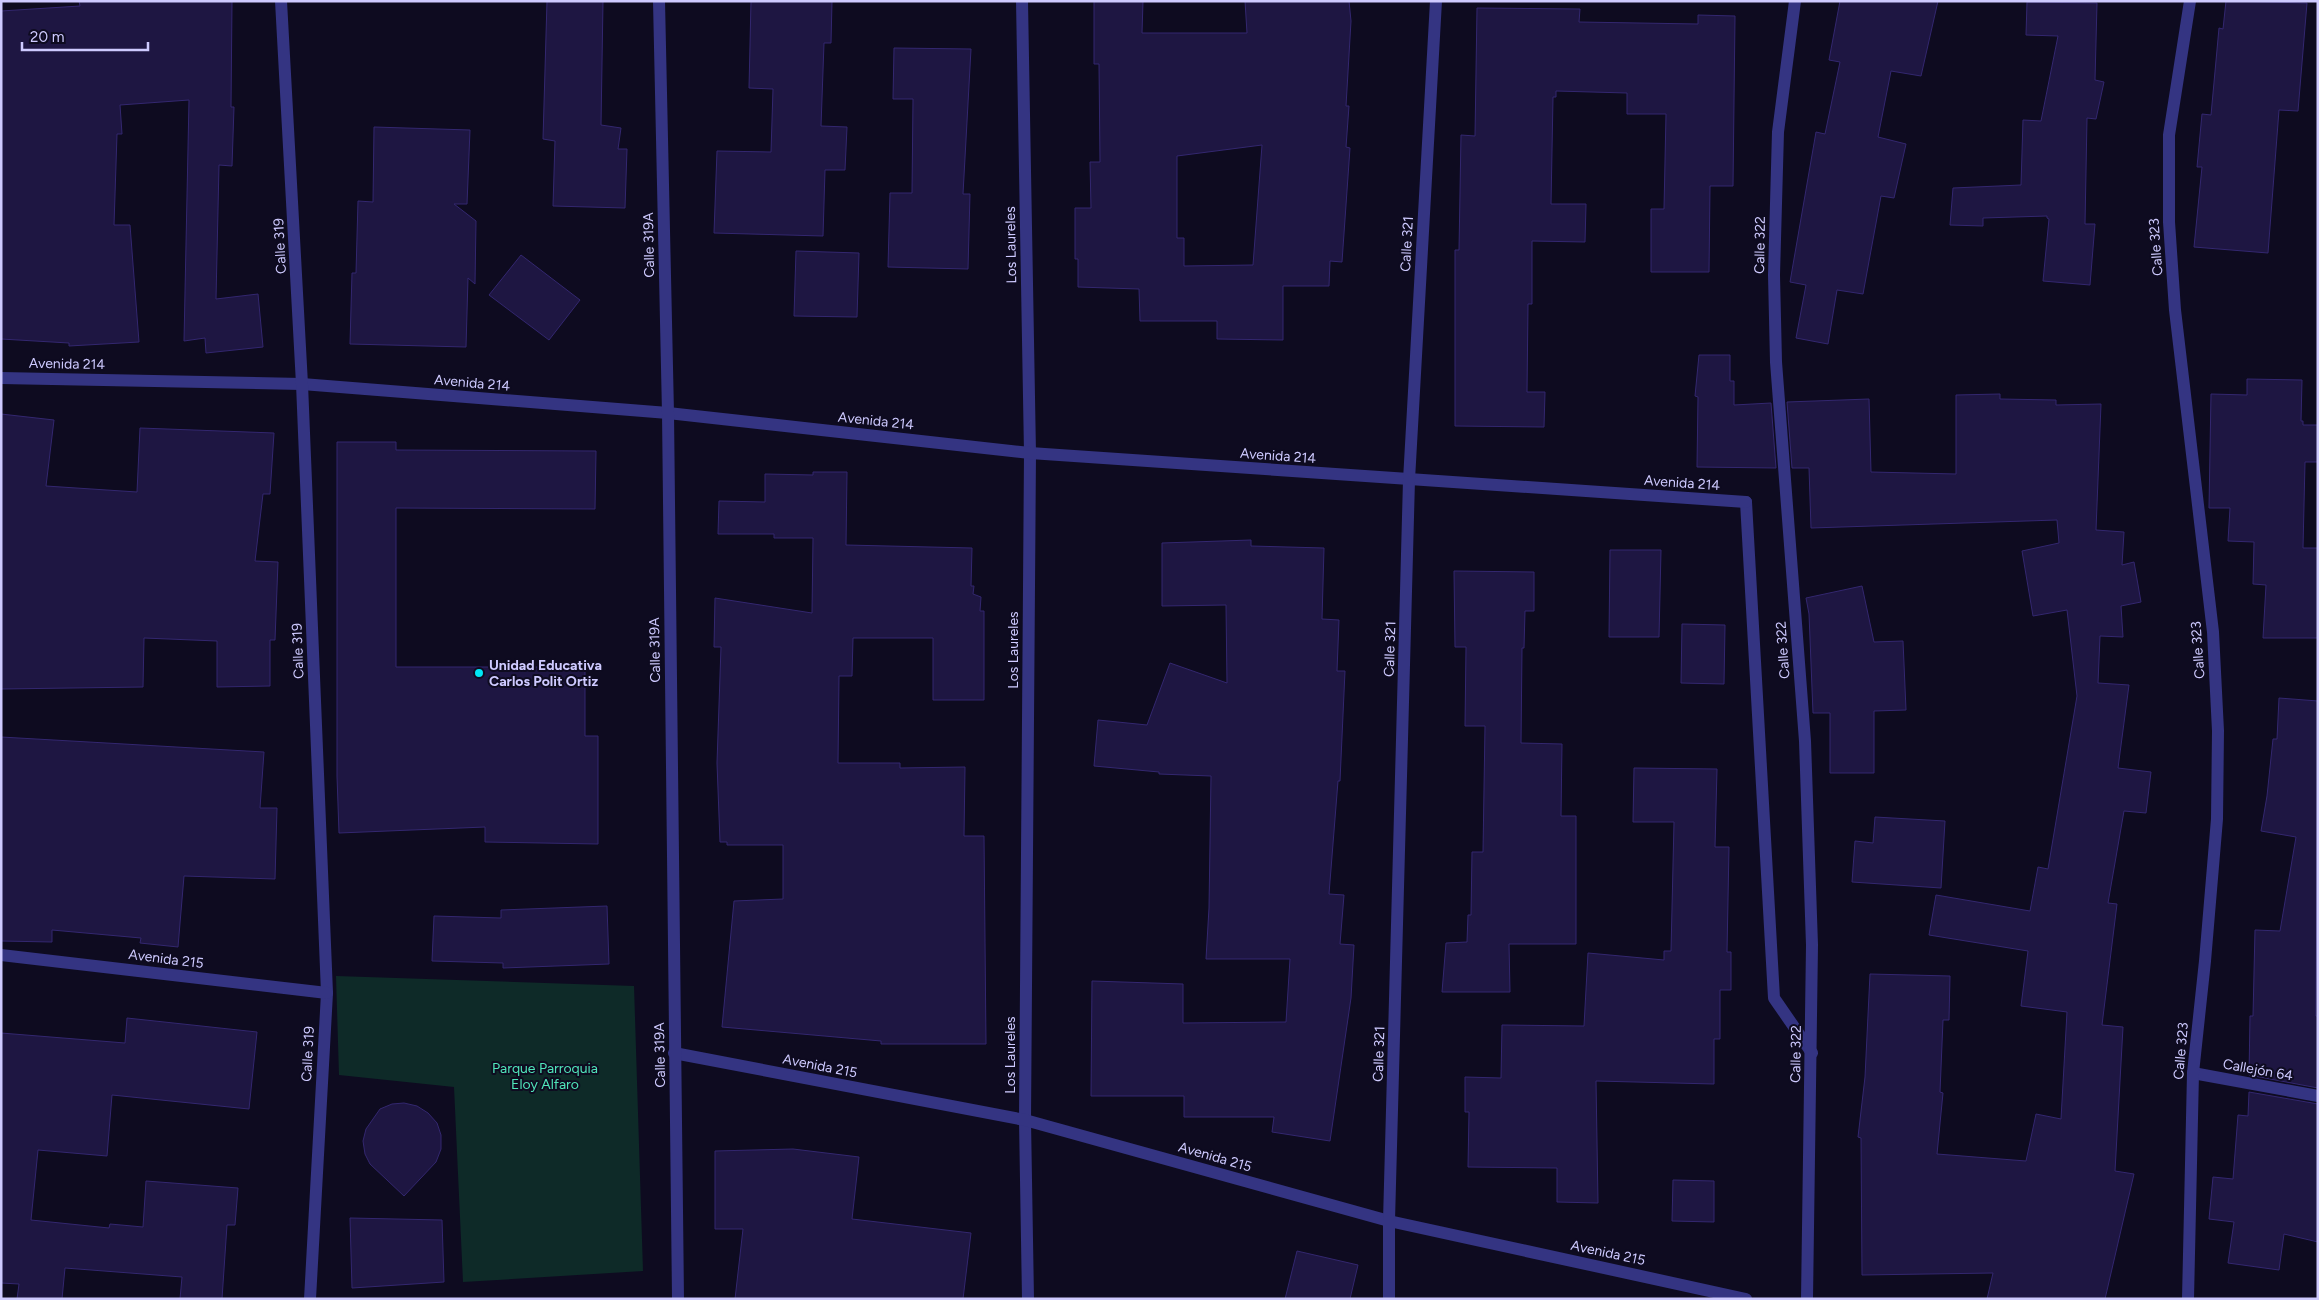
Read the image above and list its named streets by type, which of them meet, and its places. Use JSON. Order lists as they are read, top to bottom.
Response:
{
  "streets": {
    "street": [
      "Calle 321",
      "Calle 319A",
      "Los Laureles",
      "Calle 322",
      "Calle 319",
      "Calle 323",
      "Avenida 214",
      "Avenida 215",
      "Callejón 64"
    ]
  },
  "crossings": [
    ["Calle 321", "Avenida 214"],
    ["Calle 321", "Avenida 215"],
    ["Calle 319A", "Avenida 214"],
    ["Calle 319A", "Avenida 215"],
    ["Los Laureles", "Avenida 214"],
    ["Los Laureles", "Avenida 215"],
    ["Calle 322", "Avenida 214"],
    ["Calle 319", "Avenida 214"],
    ["Calle 319", "Avenida 215"],
    ["Calle 323", "Callejón 64"]
  ],
  "parks": ["Parque Parroquia Eloy Alfaro"],
  "places": ["Unidad Educativa Carlos Polit Ortiz"],
  "scale_bar": "20 m"
}
